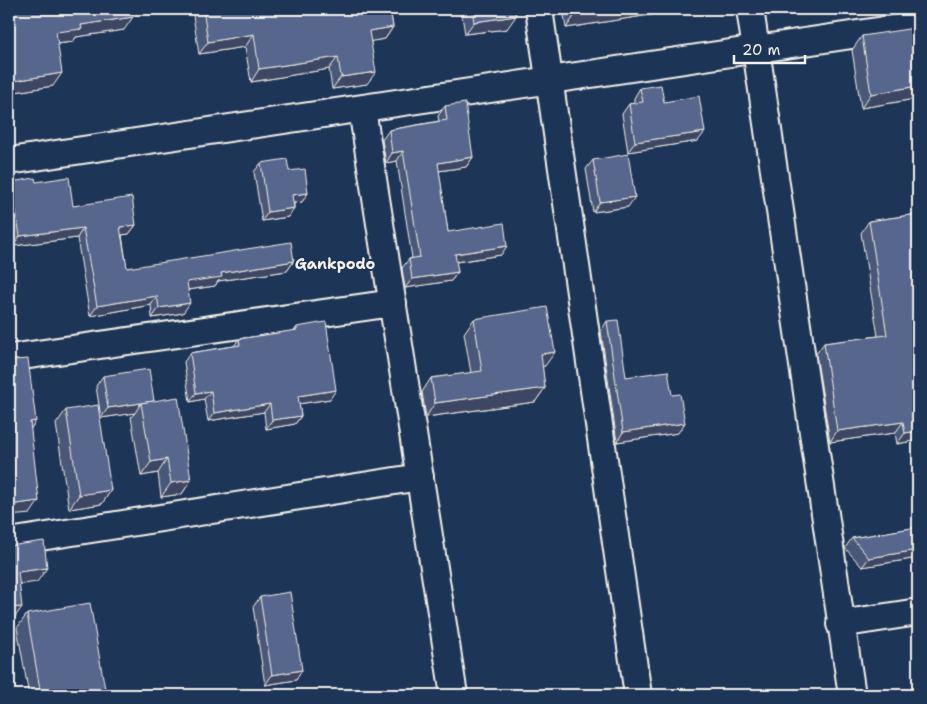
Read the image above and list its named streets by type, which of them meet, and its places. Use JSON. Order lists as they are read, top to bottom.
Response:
{
  "districts": ["Gankpodo"],
  "scale_bar": "20 m"
}
